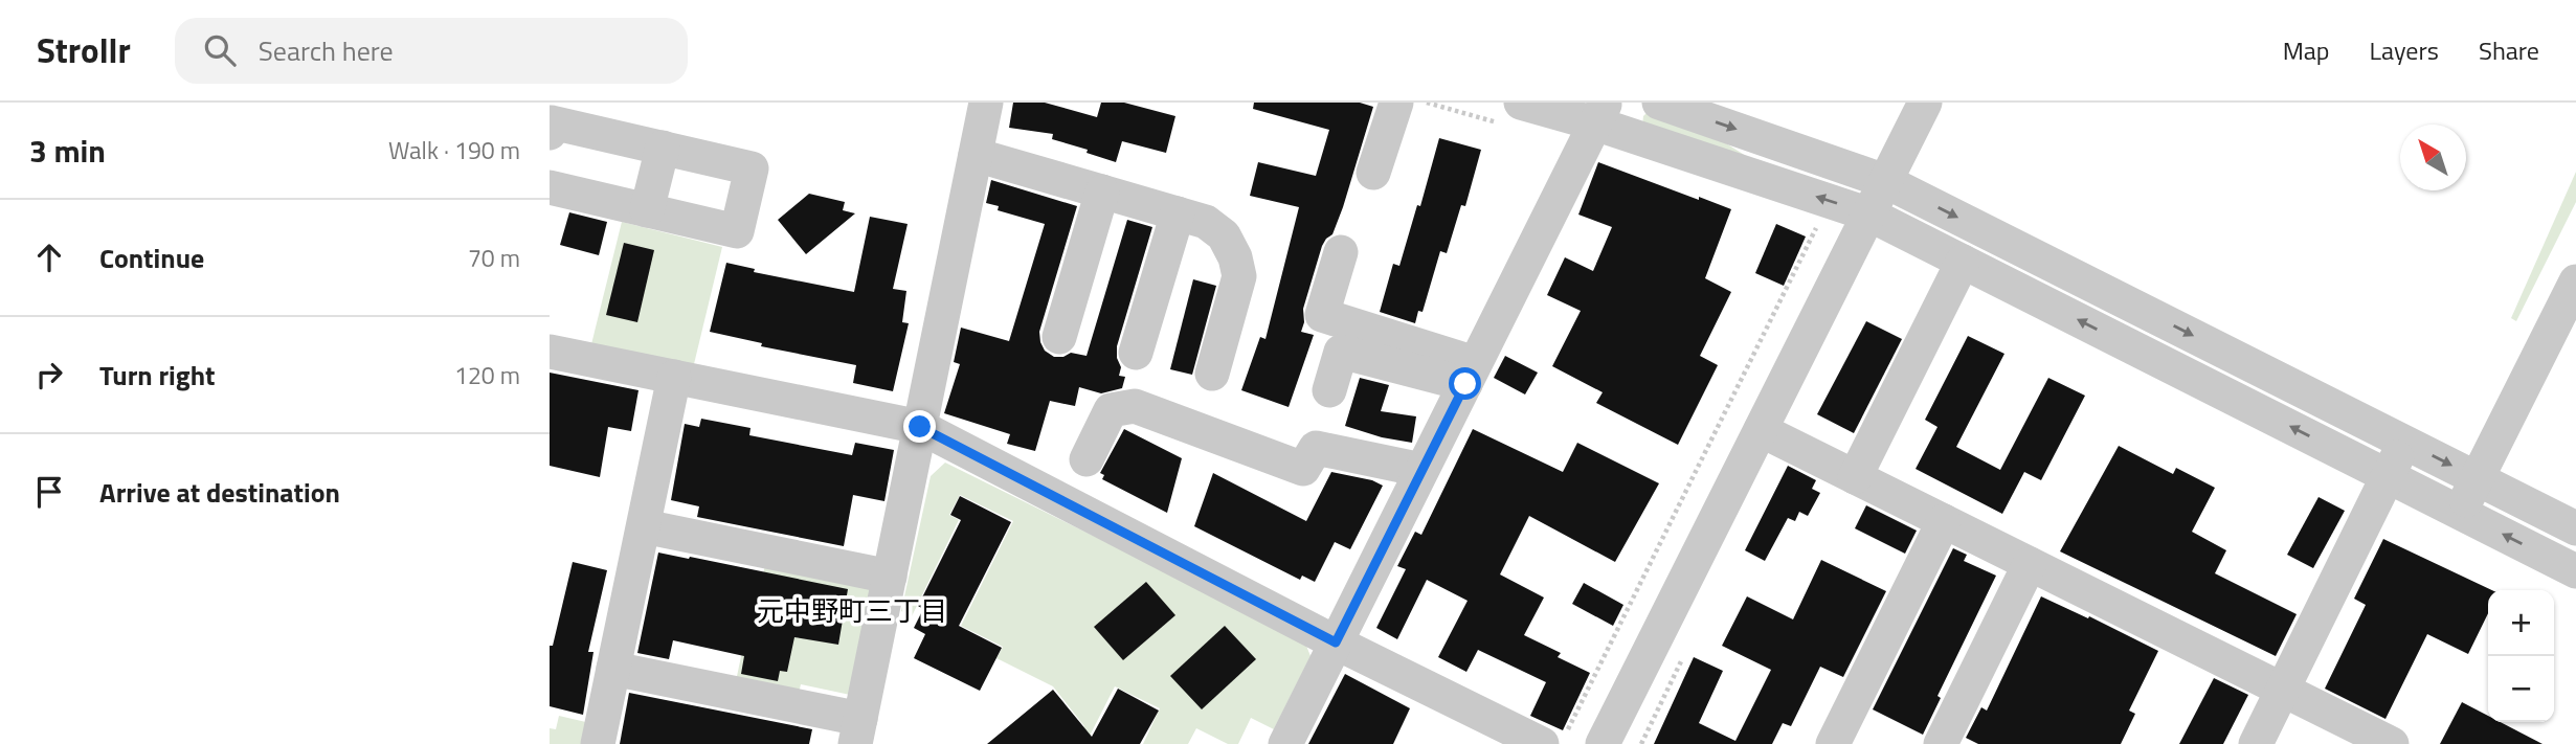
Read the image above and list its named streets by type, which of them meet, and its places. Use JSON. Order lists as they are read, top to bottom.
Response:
{
  "districts": ["元中野町三丁目"],
  "north": "top left",
  "page": {
    "header": "Strollr",
    "search": "Search here",
    "nav": ["Map", "Layers", "Share"],
    "heading": ["3 min", "Walk · 190 m"],
    "list": [
      ["Continue", "70 m"],
      ["Turn right", "120 m"],
      "Arrive at destination"
    ],
    "map_buttons": ["+", "−"]
  }
}
